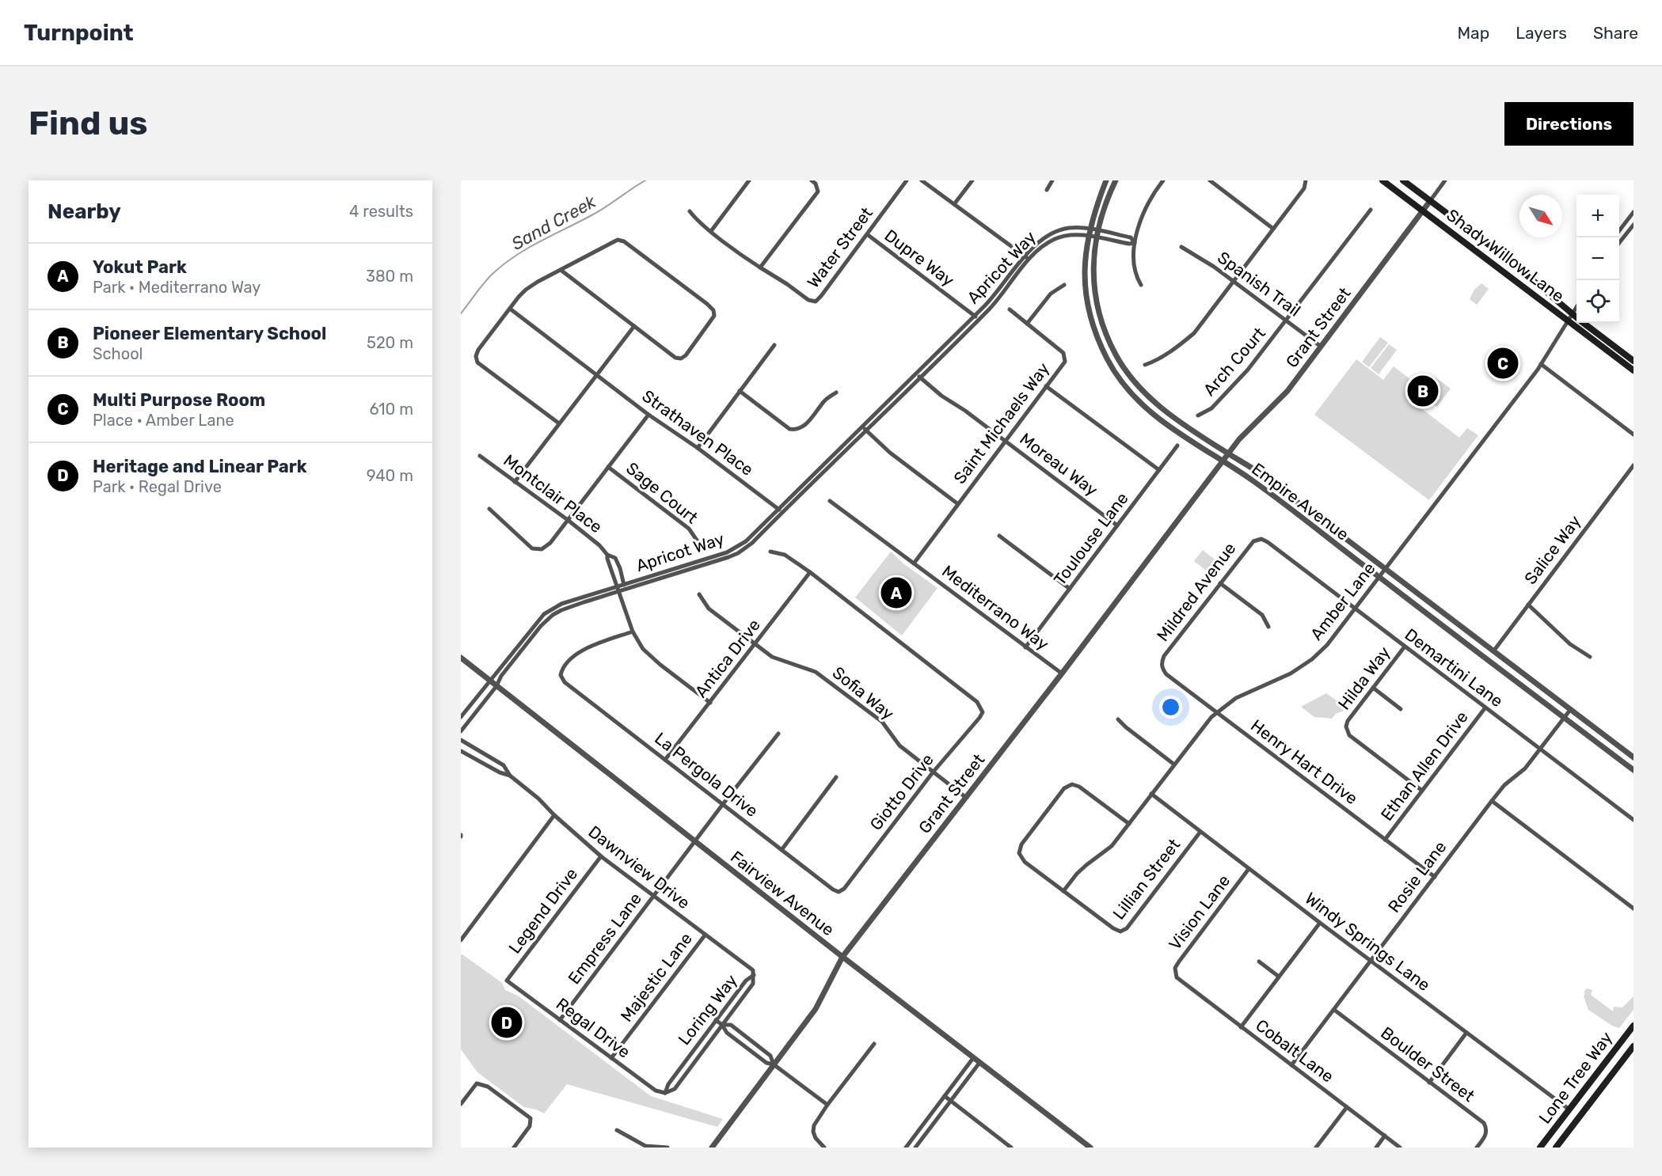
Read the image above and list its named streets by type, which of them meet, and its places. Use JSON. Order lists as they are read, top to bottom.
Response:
{
  "streets": {
    "main road": ["Shady Willow Lane", "Lone Tree Way"],
    "street": [
      "Water Street",
      "Dupre Way",
      "Apricot Way",
      "Spanish Trail",
      "Grant Street",
      "Arch Court",
      "Saint Michaels Way",
      "Strathaven Place",
      "Moreau Way",
      "Sage Court",
      "Montclair Place",
      "Empire Avenue",
      "Toulouse Lane",
      "Salice Way",
      "Mildred Avenue",
      "Amber Lane",
      "Mediterrano Way",
      "Antica Drive",
      "Demartini Lane",
      "Hilda Way",
      "Sofia Way",
      "Henry Hart Drive",
      "Ethan Allen Drive",
      "La Pergola Drive",
      "Giotto Drive",
      "Dawnview Drive",
      "Rosie Lane",
      "Lillian Street",
      "Fairview Avenue",
      "Legend Drive",
      "Vision Lane",
      "Empress Lane",
      "Windy Springs Lane",
      "Majestic Lane",
      "Loring Way",
      "Regal Drive",
      "Cobalt Lane",
      "Boulder Street"
    ]
  },
  "crossings": [
    ["Water Street", "Dupre Way"],
    ["Shady Willow Lane", "Grant Street"],
    ["Shady Willow Lane", "Amber Lane"],
    ["Dupre Way", "Apricot Way"],
    ["Apricot Way", "Strathaven Place"],
    ["Apricot Way", "Moreau Way"],
    ["Apricot Way", "Montclair Place"],
    ["Apricot Way", "Empire Avenue"],
    ["Apricot Way", "Fairview Avenue"],
    ["Spanish Trail", "Grant Street"],
    ["Spanish Trail", "Arch Court"],
    ["Grant Street", "Empire Avenue"],
    ["Grant Street", "Mediterrano Way"],
    ["Grant Street", "Sofia Way"],
    ["Grant Street", "Fairview Avenue"],
    ["Saint Michaels Way", "Moreau Way"],
    ["Saint Michaels Way", "Mediterrano Way"],
    ["Moreau Way", "Toulouse Lane"],
    ["Montclair Place", "Antica Drive"],
    ["Montclair Place", "La Pergola Drive"],
    ["Empire Avenue", "Salice Way"],
    ["Empire Avenue", "Amber Lane"],
    ["Empire Avenue", "Rosie Lane"],
    ["Toulouse Lane", "Mediterrano Way"],
    ["Mildred Avenue", "Demartini Lane"],
    ["Mildred Avenue", "Henry Hart Drive"],
    ["Amber Lane", "Demartini Lane"],
    ["Amber Lane", "Henry Hart Drive"],
    ["Amber Lane", "Lillian Street"],
    ["Amber Lane", "Windy Springs Lane"],
    ["Antica Drive", "Sofia Way"],
    ["Antica Drive", "La Pergola Drive"],
    ["Antica Drive", "Giotto Drive"],
    ["Demartini Lane", "Hilda Way"],
    ["Demartini Lane", "Ethan Allen Drive"],
    ["Demartini Lane", "Rosie Lane"],
    ["Hilda Way", "Ethan Allen Drive"],
    ["Sofia Way", "Giotto Drive"],
    ["Henry Hart Drive", "Ethan Allen Drive"],
    ["Henry Hart Drive", "Rosie Lane"],
    ["La Pergola Drive", "Giotto Drive"],
    ["La Pergola Drive", "Empress Lane"],
    ["Dawnview Drive", "Legend Drive"],
    ["Dawnview Drive", "Empress Lane"],
    ["Dawnview Drive", "Majestic Lane"],
    ["Dawnview Drive", "Loring Way"],
    ["Rosie Lane", "Windy Springs Lane"],
    ["Rosie Lane", "Cobalt Lane"],
    ["Rosie Lane", "Boulder Street"],
    ["Lillian Street", "Windy Springs Lane"],
    ["Fairview Avenue", "Empress Lane"],
    ["Legend Drive", "Regal Drive"],
    ["Vision Lane", "Windy Springs Lane"],
    ["Vision Lane", "Cobalt Lane"],
    ["Empress Lane", "Regal Drive"],
    ["Windy Springs Lane", "Lone Tree Way"],
    ["Majestic Lane", "Regal Drive"],
    ["Loring Way", "Regal Drive"]
  ],
  "water": ["Sand Creek"],
  "north": "bottom right",
  "page": {
    "header": "Turnpoint",
    "nav": ["Map", "Layers", "Share"],
    "buttons": "Directions",
    "title": "Find us",
    "heading": ["Nearby", "4 results"],
    "map_buttons": ["+", "−"],
    "list": [
      {
        "mark": "A",
        "name": "Yokut Park",
        "note": "Park · Mediterrano Way",
        "value": "380 m"
      },
      {
        "mark": "B",
        "name": "Pioneer Elementary School",
        "note": "School",
        "value": "520 m"
      },
      {
        "mark": "C",
        "name": "Multi Purpose Room",
        "note": "Place · Amber Lane",
        "value": "610 m"
      },
      {
        "mark": "D",
        "name": "Heritage and Linear Park",
        "note": "Park · Regal Drive",
        "value": "940 m"
      }
    ],
    "pins": [
      "C",
      "B",
      "A",
      "D"
    ]
  }
}
